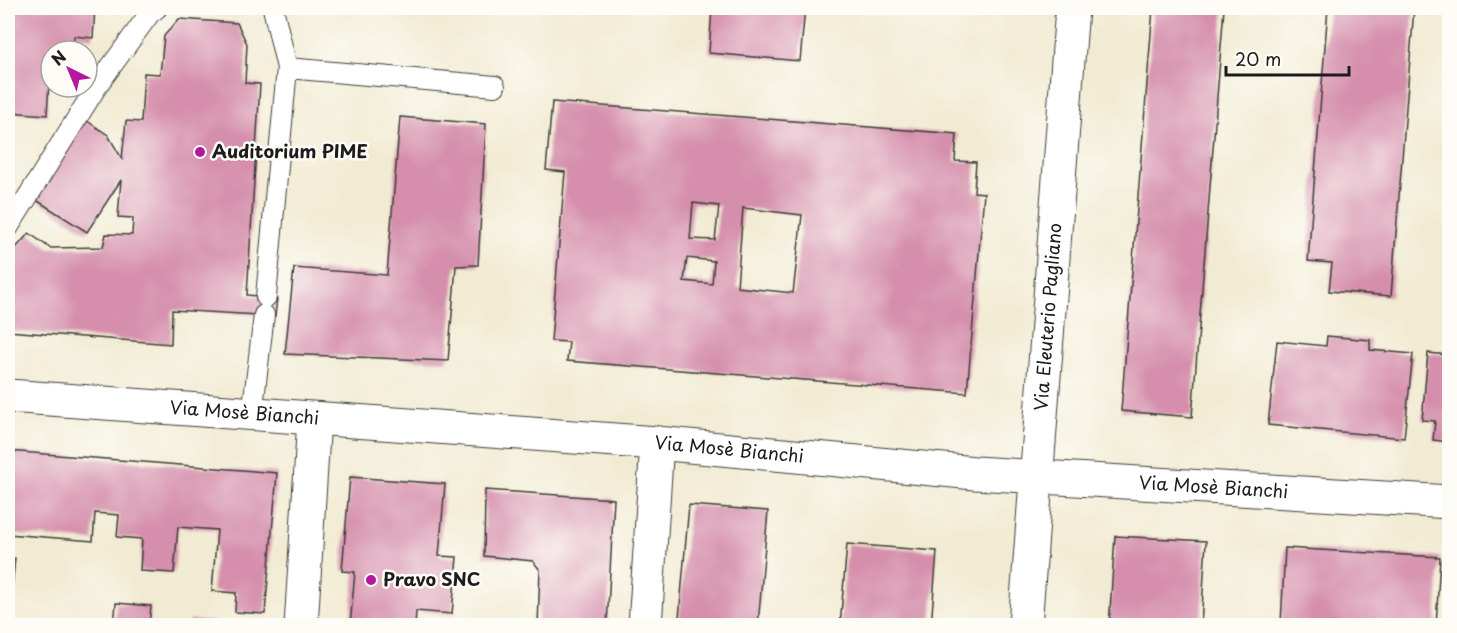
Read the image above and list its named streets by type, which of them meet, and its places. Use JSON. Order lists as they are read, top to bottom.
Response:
{
  "streets": {
    "street": ["Via Eleuterio Pagliano", "Via Mosè Bianchi"]
  },
  "crossings": [
    ["Via Eleuterio Pagliano", "Via Mosè Bianchi"]
  ],
  "places": ["Auditorium PIME", "Pravo SNC"],
  "scale_bar": "20 m",
  "north": "top left"
}
